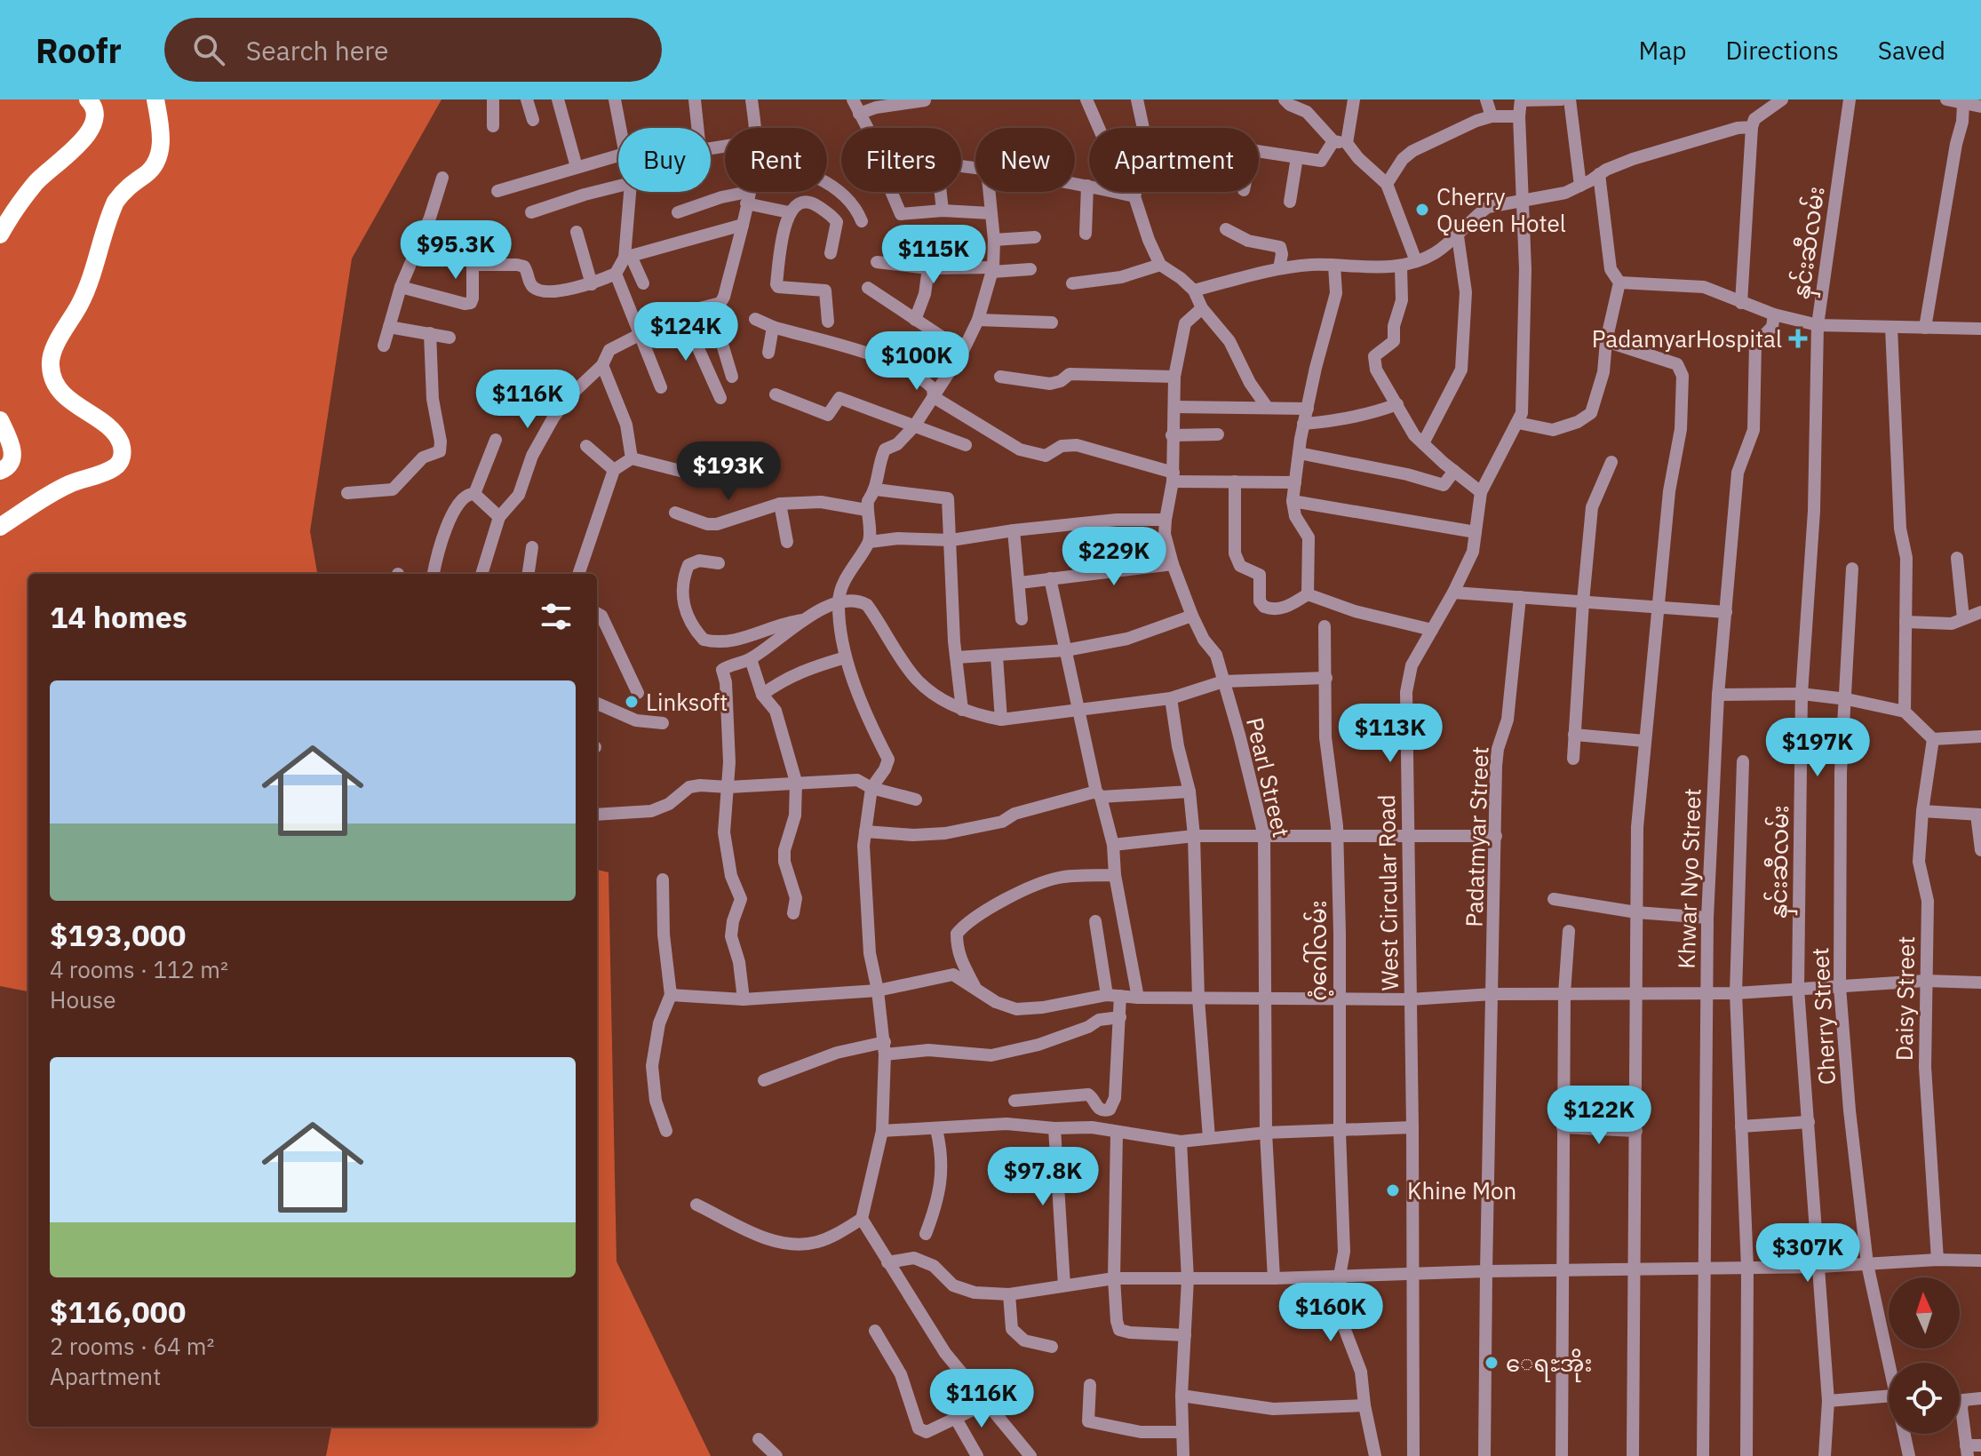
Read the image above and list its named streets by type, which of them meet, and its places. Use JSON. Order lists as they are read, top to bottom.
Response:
{
  "streets": {
    "street": [
      "နှင်းဆီလမ်း",
      "Pearl Street",
      "Padatmyar Street",
      "Khwar Nyo Street",
      "West Circular Road",
      "ဂံ့ဂေါ်လမ်း",
      "Daisy Street",
      "Cherry Street"
    ]
  },
  "places": {
    "other": [
      "Cherry Queen Hotel",
      "Linksoft",
      "Khine Mon",
      "ေရႊအိုး"
    ],
    "health": ["PadamyarHospital"]
  },
  "north": "top",
  "page": {
    "header": "Roofr",
    "search": "Search here",
    "nav": ["Map", "Directions", "Saved"],
    "chip": [
      "Buy",
      "Rent",
      "Filters",
      "New",
      "Apartment"
    ],
    "price": [
      "$95.3K",
      "$115K",
      "$124K",
      "$100K",
      "$116K",
      "$193K",
      "$229K",
      "$113K",
      "$197K",
      "$122K",
      "$97.8K",
      "$307K",
      "$160K",
      "$116K"
    ],
    "heading": "14 homes",
    "list": [
      {
        "name": "$193,000",
        "note": "4 rooms · 112 m² · House"
      },
      {
        "name": "$116,000",
        "note": "2 rooms · 64 m² · Apartment"
      }
    ]
  }
}
